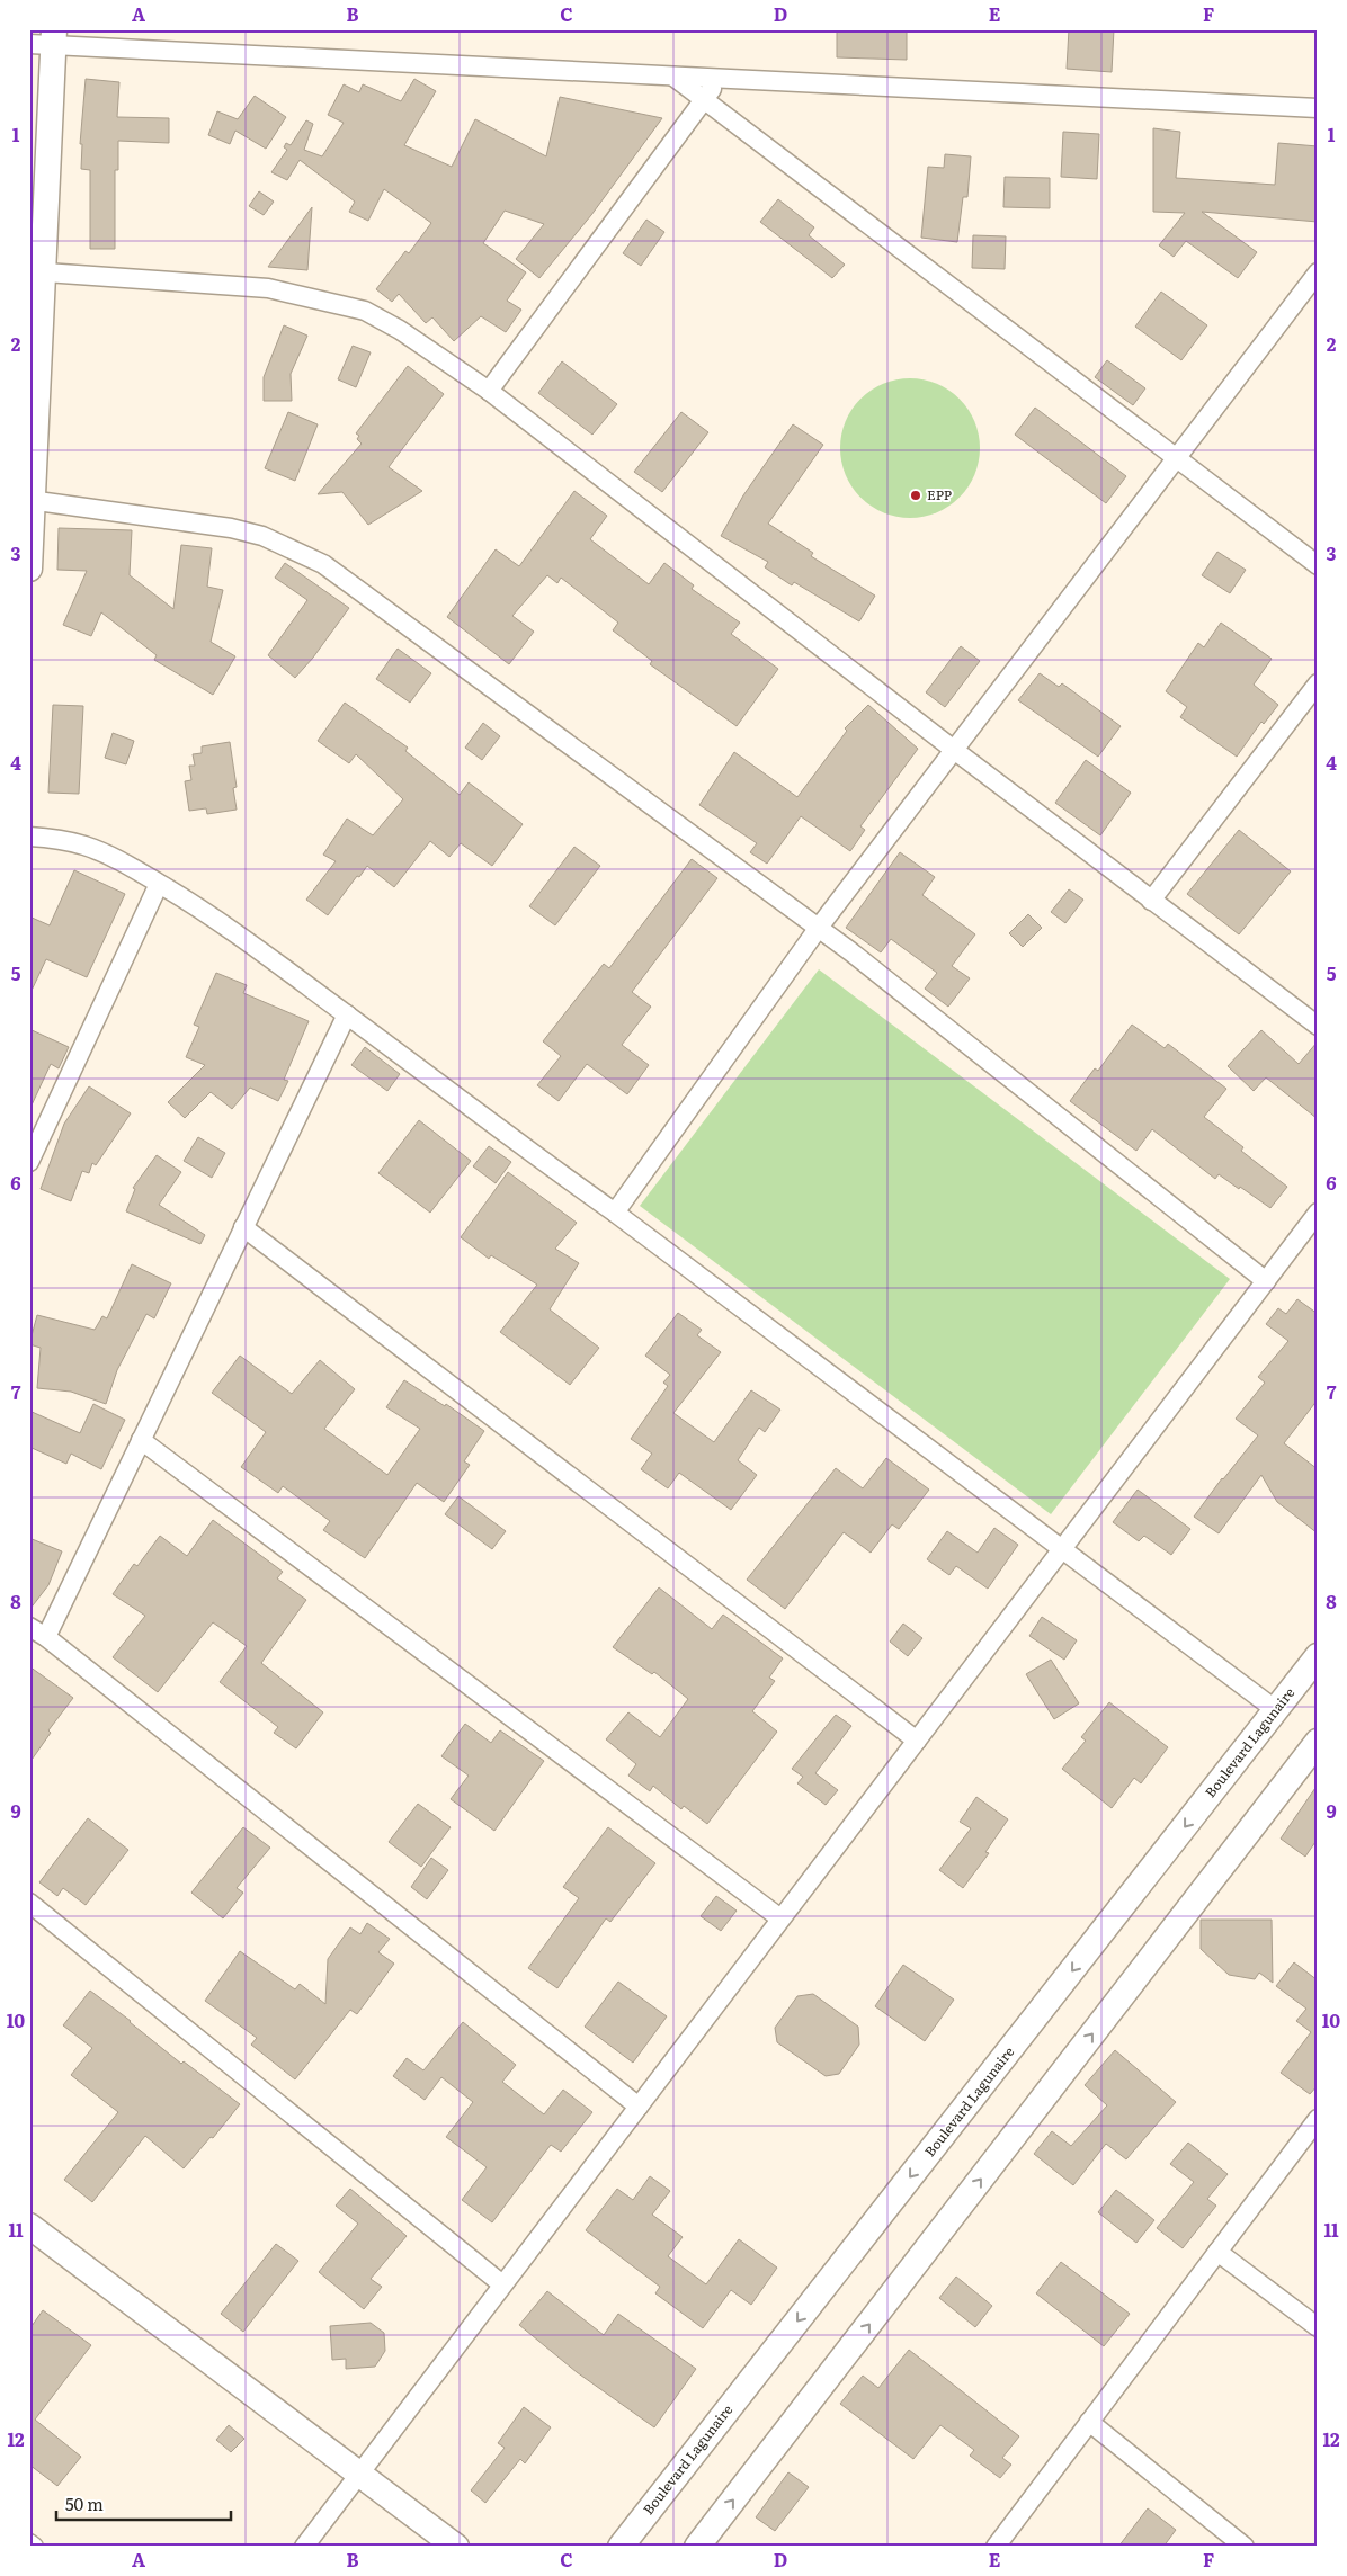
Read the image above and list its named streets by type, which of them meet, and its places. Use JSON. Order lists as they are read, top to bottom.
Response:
{
  "streets": {
    "main road": ["Boulevard Lagunaire"]
  },
  "places": ["EPP"],
  "scale_bar": "50 m",
  "grid": {
    "columns": [
      "A",
      "B",
      "C",
      "D",
      "E",
      "F"
    ],
    "rows": [
      "1",
      "2",
      "3",
      "4",
      "5",
      "6",
      "7",
      "8",
      "9",
      "10",
      "11",
      "12"
    ]
  }
}
